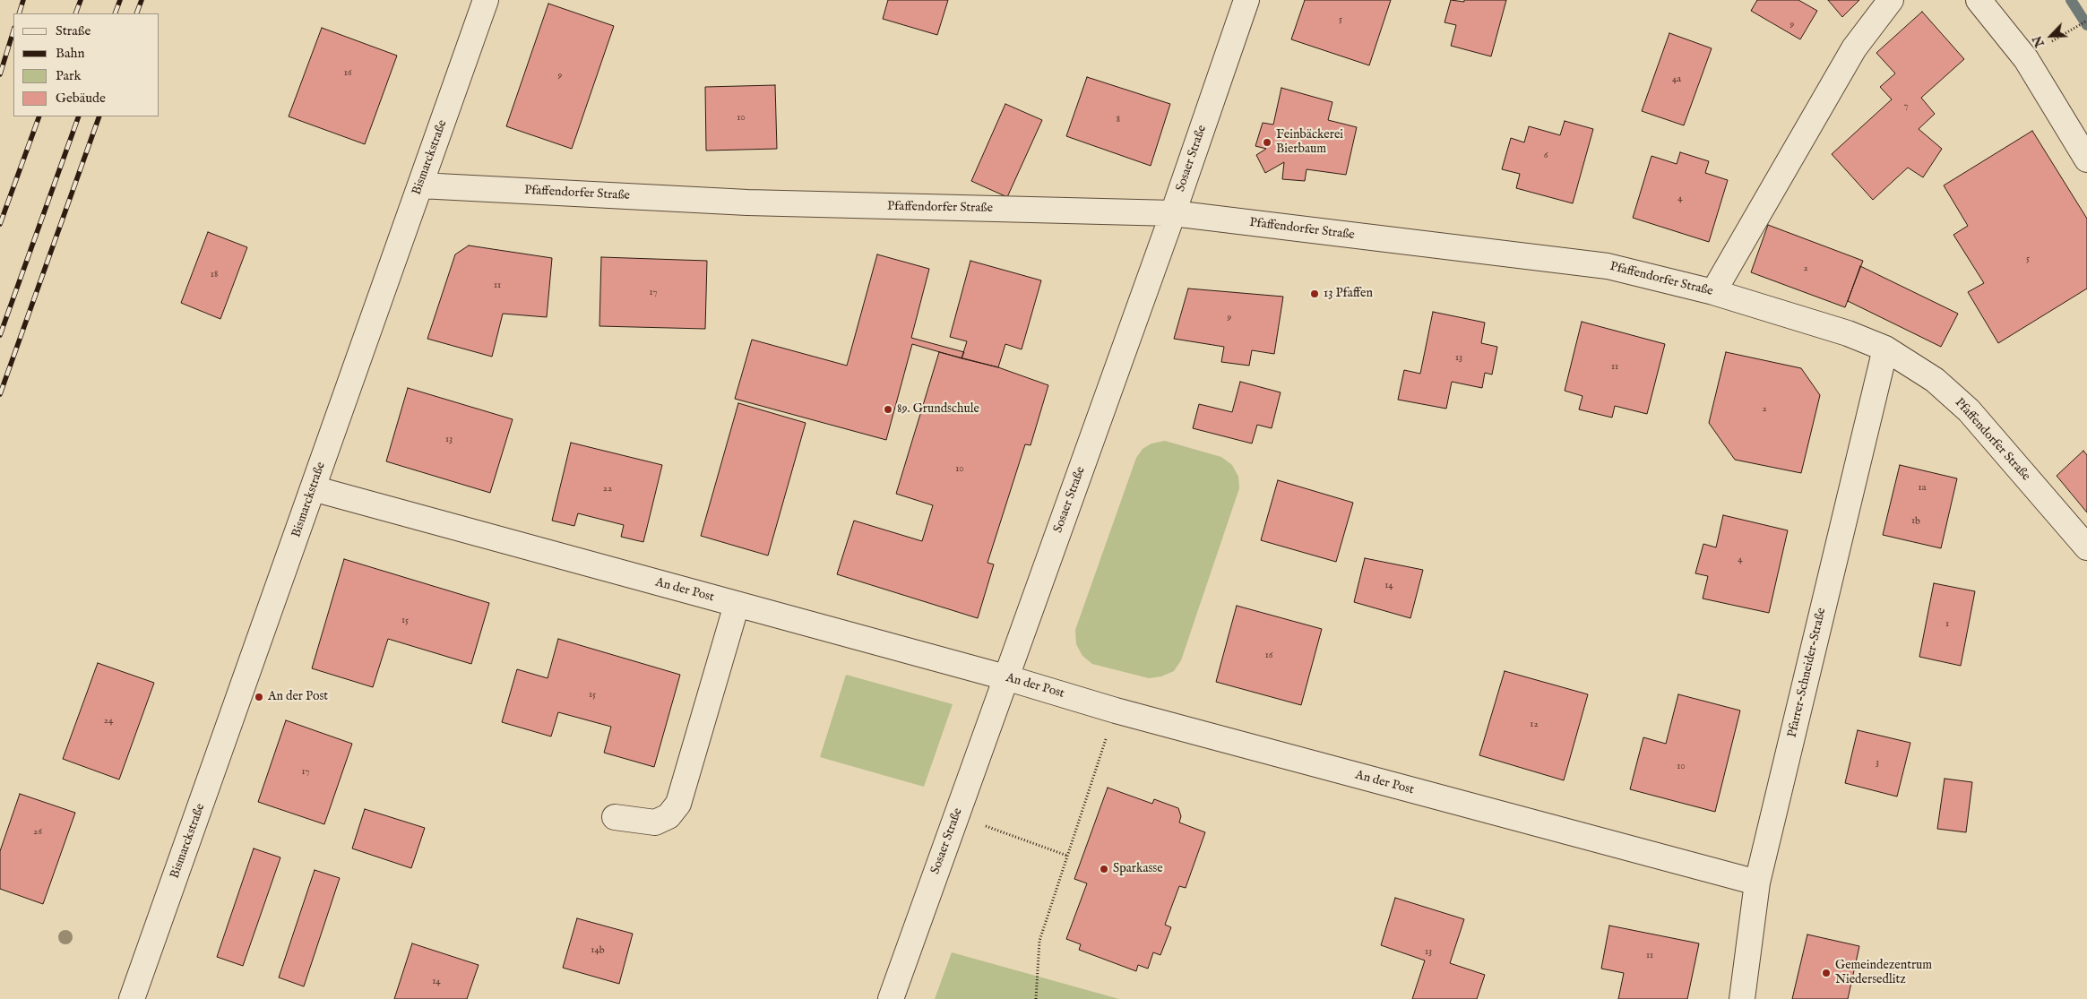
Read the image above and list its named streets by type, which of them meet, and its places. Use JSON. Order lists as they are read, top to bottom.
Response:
{
  "streets": {
    "street": [
      "Bismarckstraße",
      "Sosaer Straße",
      "Pfaffendorfer Straße",
      "An der Post",
      "Pfarrer-Schneider-Straße"
    ]
  },
  "crossings": [
    ["Bismarckstraße", "Pfaffendorfer Straße"],
    ["Bismarckstraße", "An der Post"],
    ["Sosaer Straße", "Pfaffendorfer Straße"],
    ["Sosaer Straße", "An der Post"],
    ["Pfaffendorfer Straße", "Pfarrer-Schneider-Straße"],
    ["An der Post", "Pfarrer-Schneider-Straße"]
  ],
  "places": [
    "Feinbäckerei Bierbaum",
    "13 Pfaffen",
    "89. Grundschule",
    "An der Post",
    "Sparkasse",
    "Gemeindezentrum Niedersedlitz"
  ],
  "house_numbers": [
    "5",
    "9",
    "16",
    "9",
    "4a",
    "7",
    "10",
    "8",
    "6",
    "4",
    "5",
    "2",
    "18",
    "11",
    "17",
    "9",
    "13",
    "11",
    "2",
    "13",
    "10",
    "1a",
    "22",
    "1b",
    "4",
    "14",
    "15",
    "1",
    "16",
    "15",
    "24",
    "12",
    "3",
    "10",
    "17",
    "26",
    "14b",
    "13",
    "11",
    "14"
  ],
  "legend": [
    "Straße",
    "Bahn",
    "Park",
    "Gebäude"
  ],
  "north": "bottom left"
}
